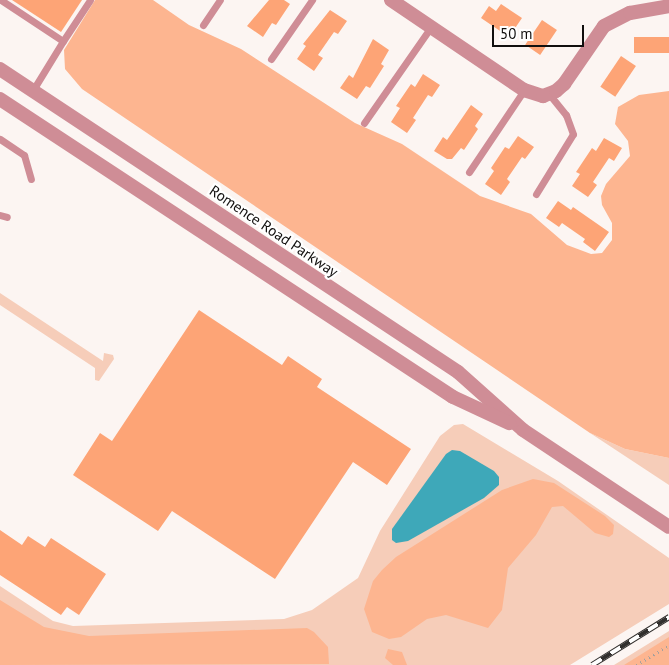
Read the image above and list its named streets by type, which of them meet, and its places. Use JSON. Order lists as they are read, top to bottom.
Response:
{
  "streets": {
    "street": ["Romence Road Parkway"]
  },
  "scale_bar": "50 m"
}
